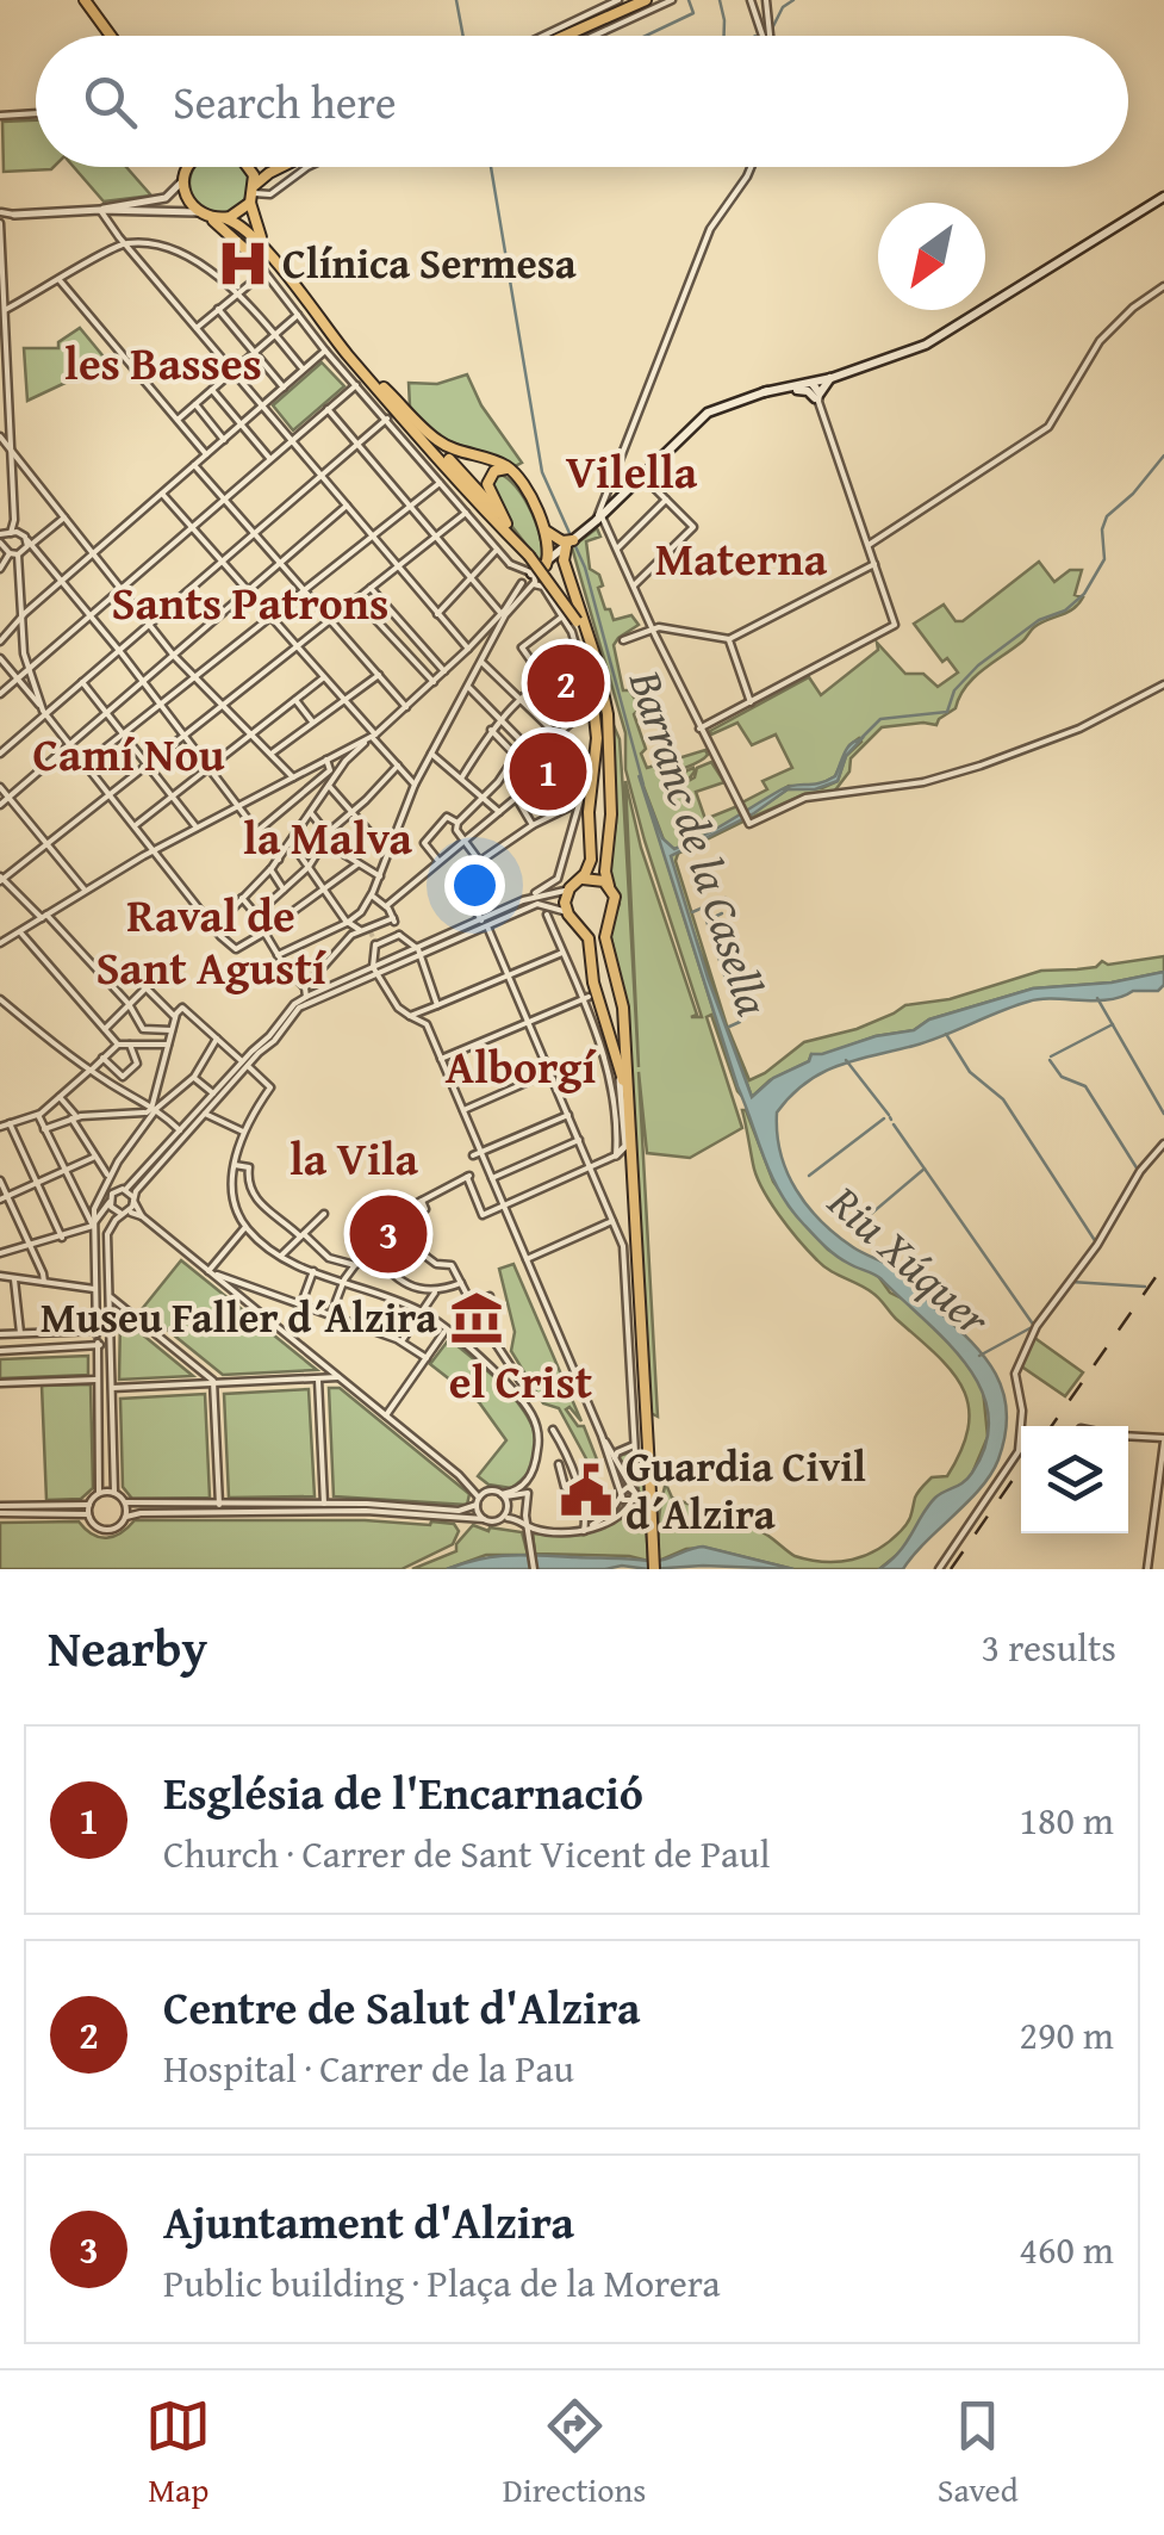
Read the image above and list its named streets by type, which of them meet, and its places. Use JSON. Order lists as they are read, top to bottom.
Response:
{
  "districts": [
    "les Basses",
    "Vilella",
    "Materna",
    "Sants Patrons",
    "Camí Nou",
    "la Malva",
    "Raval de Sant Agustí",
    "Alborgí",
    "la Vila",
    "el Crist"
  ],
  "water": ["Barranc de la Casella", "Riu Xúquer"],
  "places": {
    "hospital": ["Clínica Sermesa"],
    "museum": ["Museu Faller d´Alzira"],
    "public building": ["Guardia Civil d´Alzira"]
  },
  "north": "bottom left",
  "page": {
    "search": "Search here",
    "pins": ["2", "1", "3"],
    "heading": ["Nearby", "3 results"],
    "list": [
      {
        "mark": "1",
        "name": "Església de l'Encarnació",
        "note": "Church · Carrer de Sant Vicent de Paul",
        "value": "180 m"
      },
      {
        "mark": "2",
        "name": "Centre de Salut d'Alzira",
        "note": "Hospital · Carrer de la Pau",
        "value": "290 m"
      },
      {
        "mark": "3",
        "name": "Ajuntament d'Alzira",
        "note": "Public building · Plaça de la Morera",
        "value": "460 m"
      }
    ],
    "nav": ["Map", "Directions", "Saved"]
  }
}
